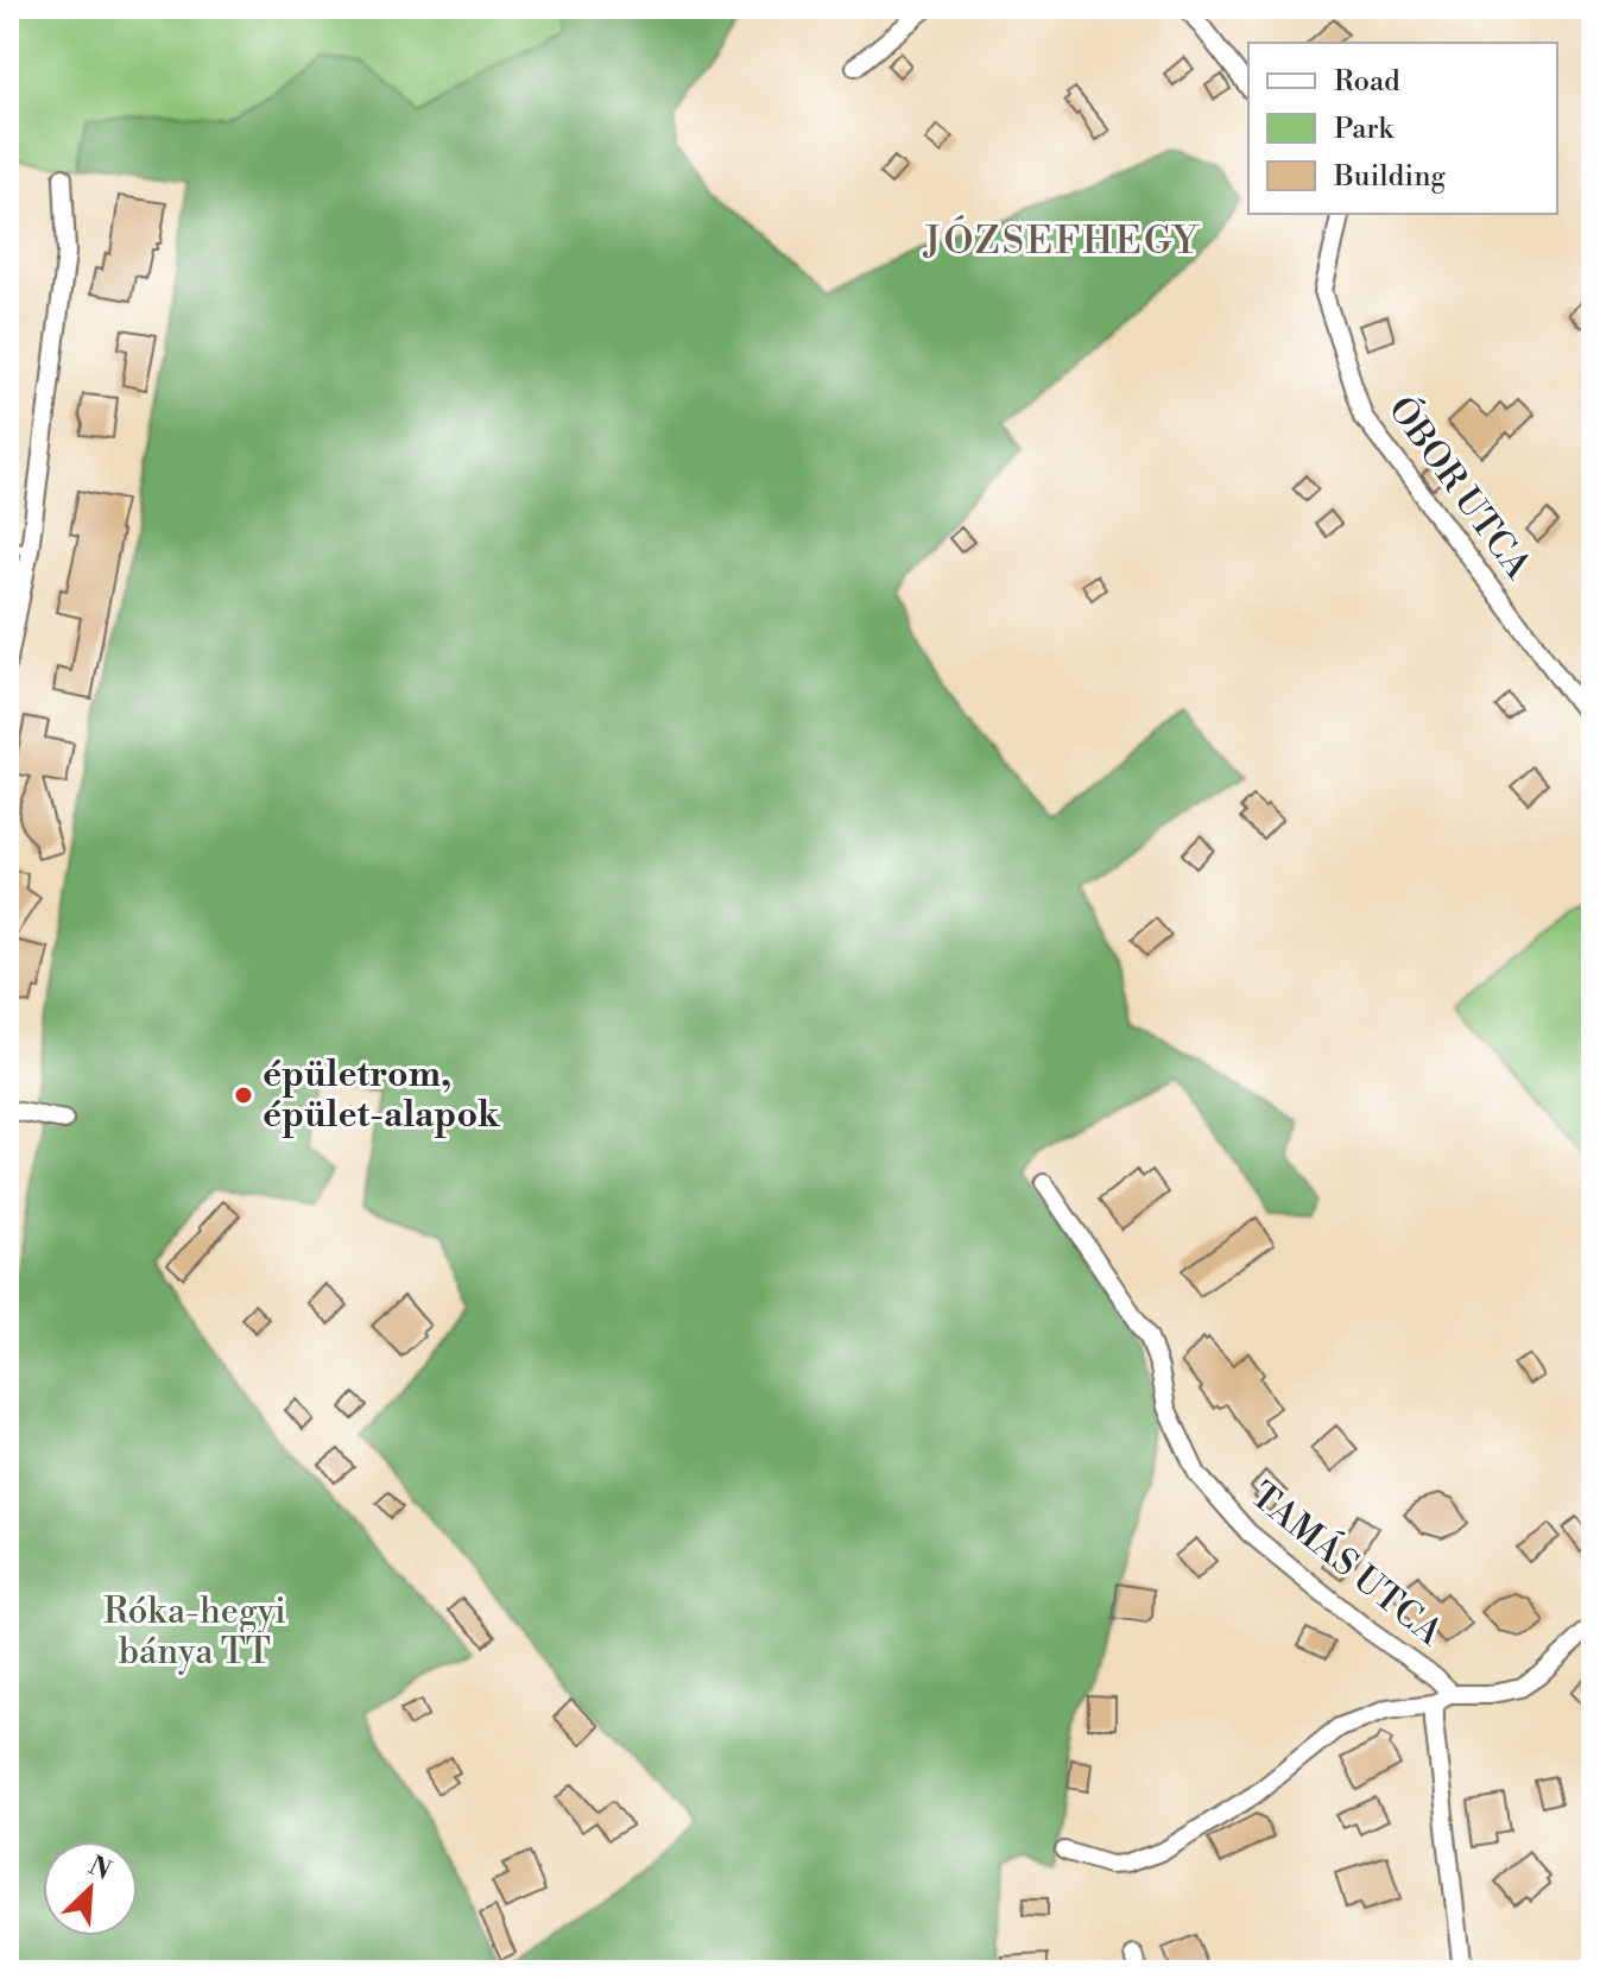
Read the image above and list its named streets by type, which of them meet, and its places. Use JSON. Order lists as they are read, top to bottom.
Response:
{
  "streets": {
    "street": ["ÓBOR UTCA", "TAMÁS UTCA"]
  },
  "districts": ["JÓZSEFHEGY"],
  "parks": ["Róka-hegyi bánya TT"],
  "places": ["épületrom, épület-alapok"],
  "legend": ["Road", "Park", "Building"],
  "north": "top right"
}
